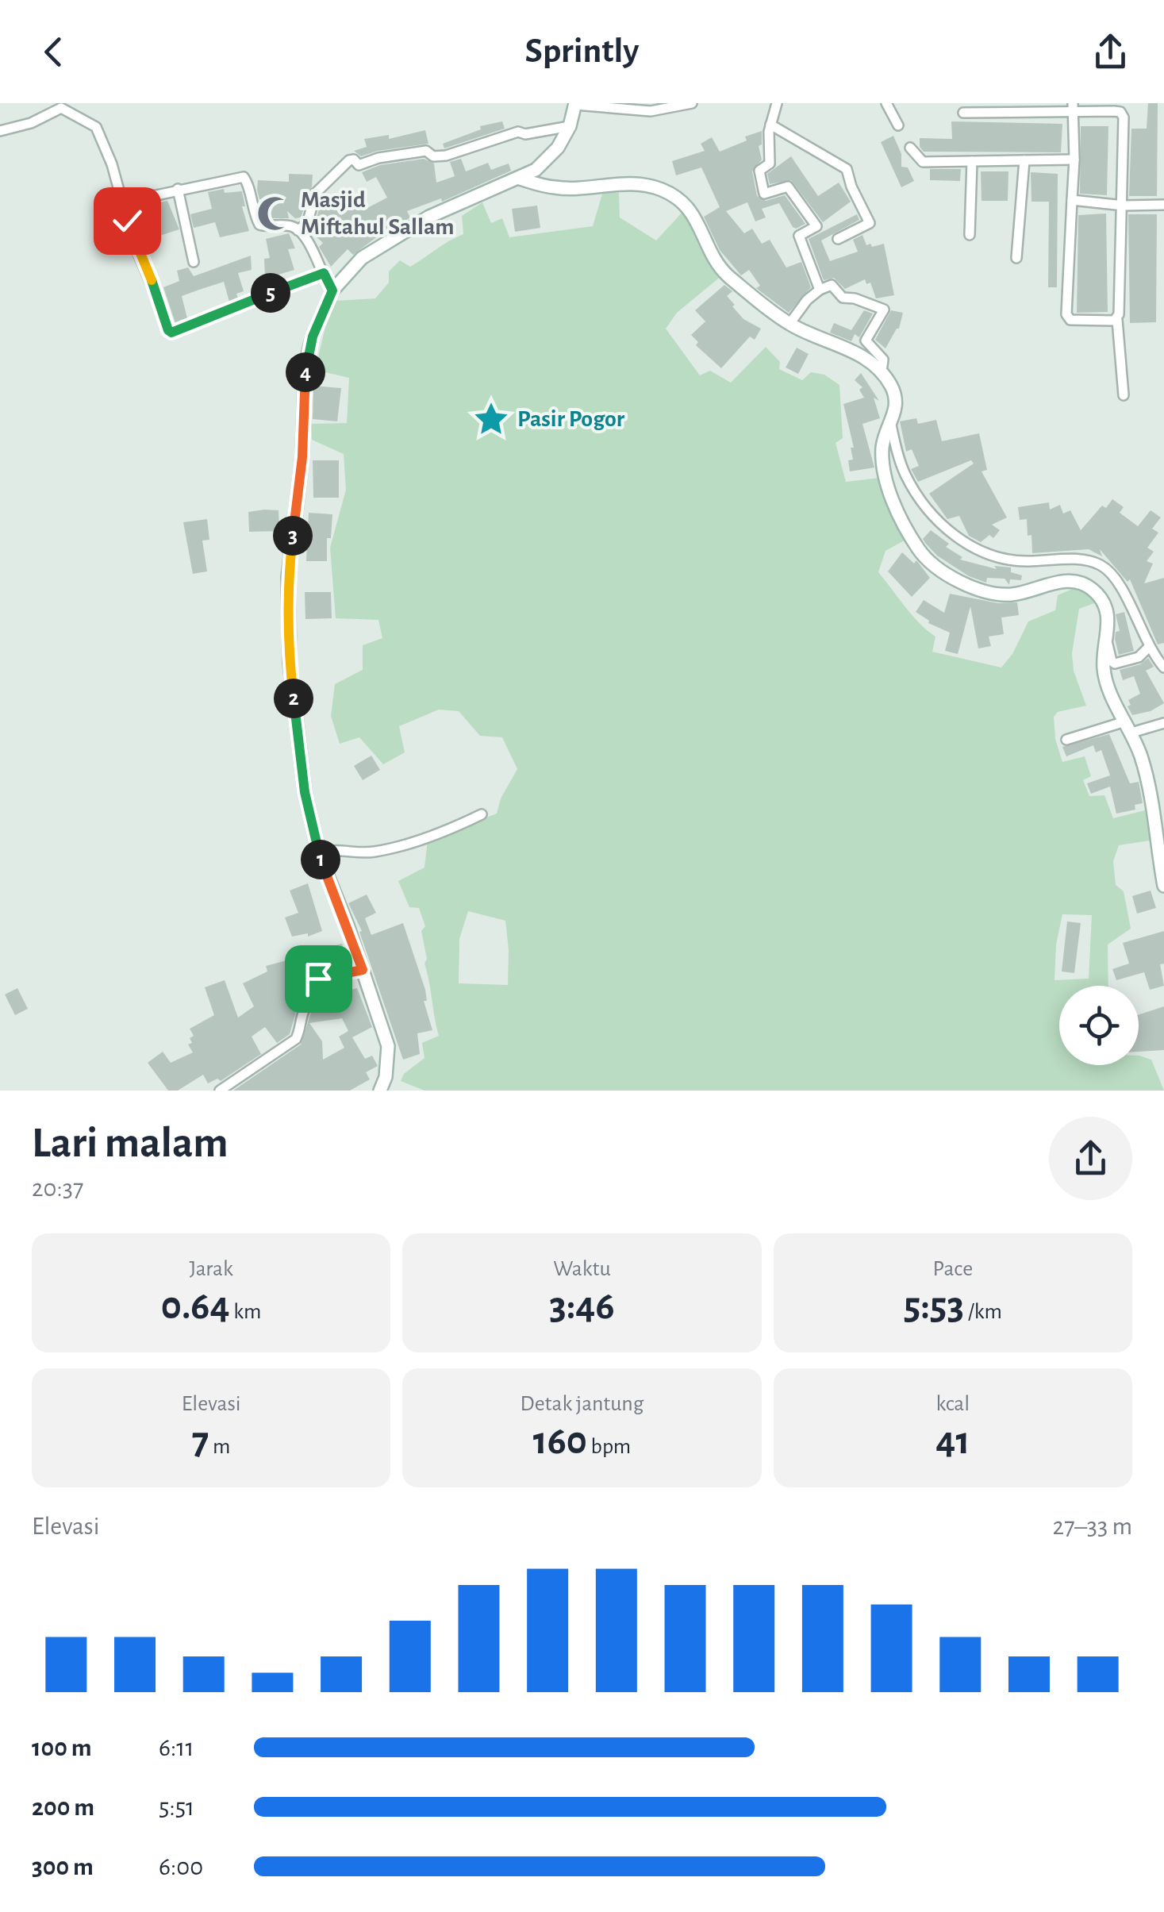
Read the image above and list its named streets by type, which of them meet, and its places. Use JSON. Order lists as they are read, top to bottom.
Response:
{
  "places": {
    "mosque": ["Masjid Miftahul Sallam"],
    "place": ["Pasir Pogor"]
  },
  "page": {
    "header": "Sprintly",
    "pins": [
      "5",
      "4",
      "3",
      "2",
      "1"
    ],
    "heading": ["Lari malam", "20:37"],
    "stats": [
      ["Jarak", "0.64 km"],
      ["Waktu", "3:46"],
      ["Pace", "5:53 /km"],
      ["Elevasi", "7 m"],
      ["Detak jantung", "160 bpm"],
      ["kcal", "41"]
    ],
    "chart": ["Elevasi", "27–33 m"],
    "list": [
      {
        "name": "100 m",
        "note": "6:11"
      },
      {
        "name": "200 m",
        "note": "5:51"
      },
      {
        "name": "300 m",
        "note": "6:00"
      }
    ]
  }
}
